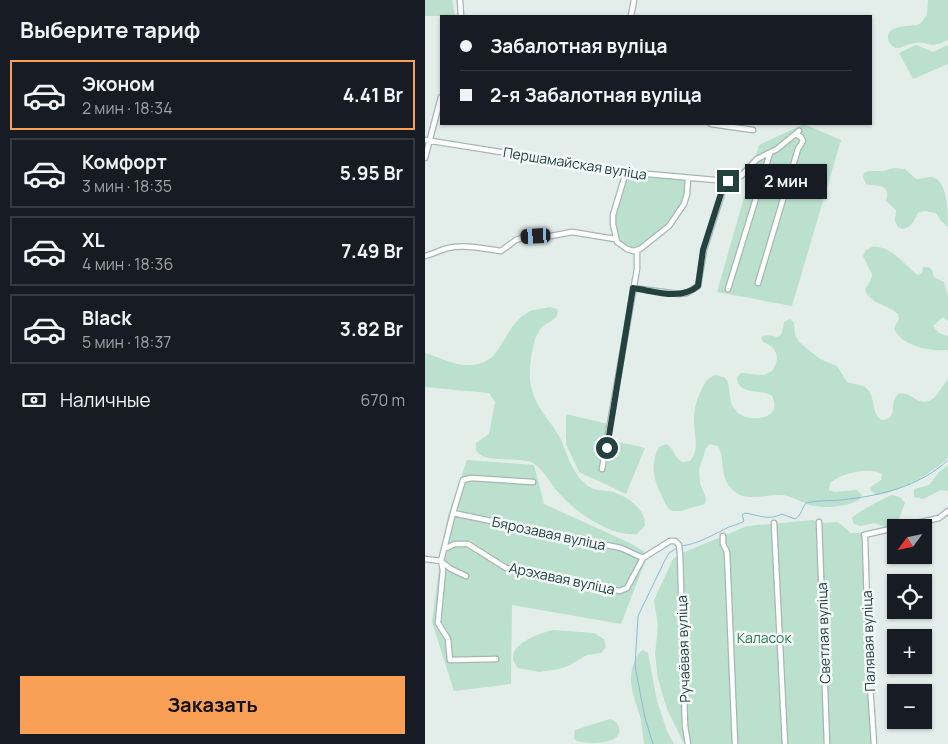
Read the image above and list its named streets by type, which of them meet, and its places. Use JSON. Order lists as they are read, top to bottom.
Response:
{
  "streets": {
    "street": [
      "Першамайская вуліца",
      "Бярозавая вуліца",
      "Арэхавая вуліца",
      "Светлая вуліца",
      "Палявая вуліца",
      "Ручаёвая вуліца"
    ]
  },
  "crossings": [
    ["Бярозавая вуліца", "Арэхавая вуліца"],
    ["Бярозавая вуліца", "Ручаёвая вуліца"],
    ["Арэхавая вуліца", "Ручаёвая вуліца"]
  ],
  "parks": ["Каласок"],
  "north": "bottom left",
  "page": {
    "heading": "Выберите тариф",
    "banner": ["Забалотная вуліца", "2-я Забалотная вуліца"],
    "list": [
      {
        "name": "Эконом",
        "note": "2 мин · 18:34",
        "value": "4.41 Br"
      },
      {
        "name": "Комфорт",
        "note": "3 мин · 18:35",
        "value": "5.95 Br"
      },
      {
        "name": "XL",
        "note": "4 мин · 18:36",
        "value": "7.49 Br"
      },
      {
        "name": "Black",
        "note": "5 мин · 18:37",
        "value": "3.82 Br"
      }
    ],
    "bubble": "2 мин",
    "pay": ["Наличные", "670 m"],
    "map_buttons": ["+", "−"],
    "buttons": "Заказать"
  }
}
